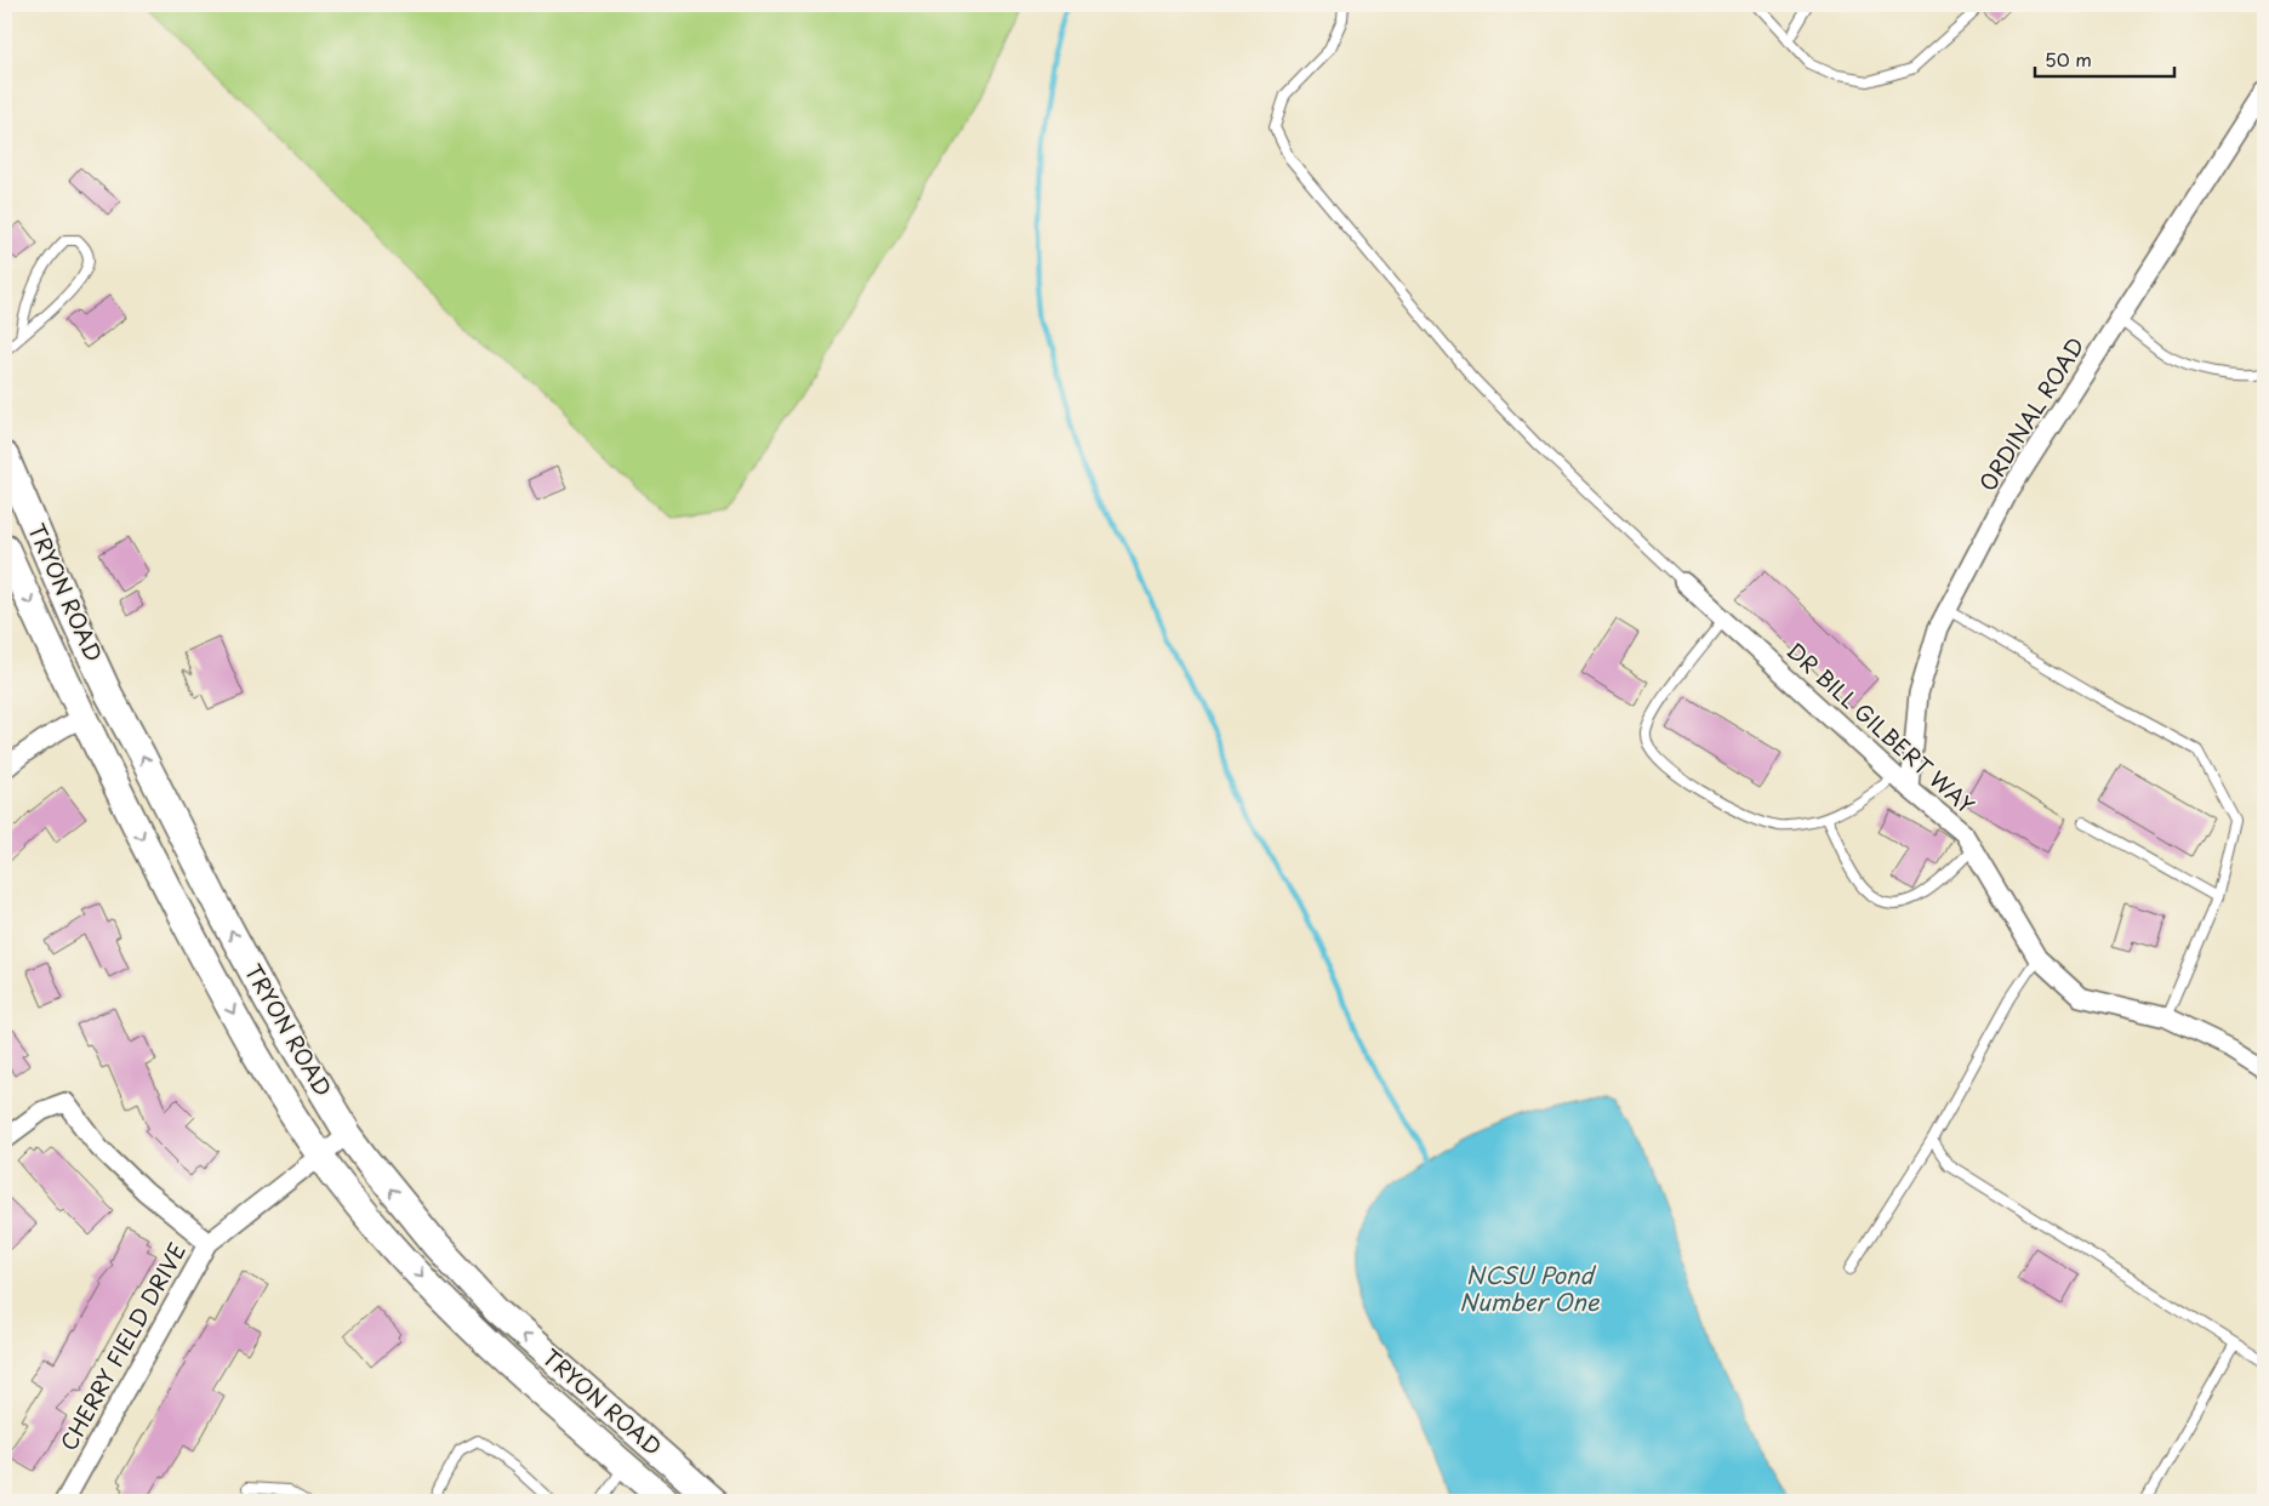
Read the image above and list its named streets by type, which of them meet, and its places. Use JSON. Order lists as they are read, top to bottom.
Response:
{
  "streets": {
    "main road": ["TRYON ROAD"],
    "street": ["ORDINAL ROAD", "DR BILL GILBERT WAY", "CHERRY FIELD DRIVE"]
  },
  "crossings": [
    ["ORDINAL ROAD", "DR BILL GILBERT WAY"],
    ["TRYON ROAD", "CHERRY FIELD DRIVE"]
  ],
  "water": ["NCSU Pond Number One"],
  "scale_bar": "50 m"
}
